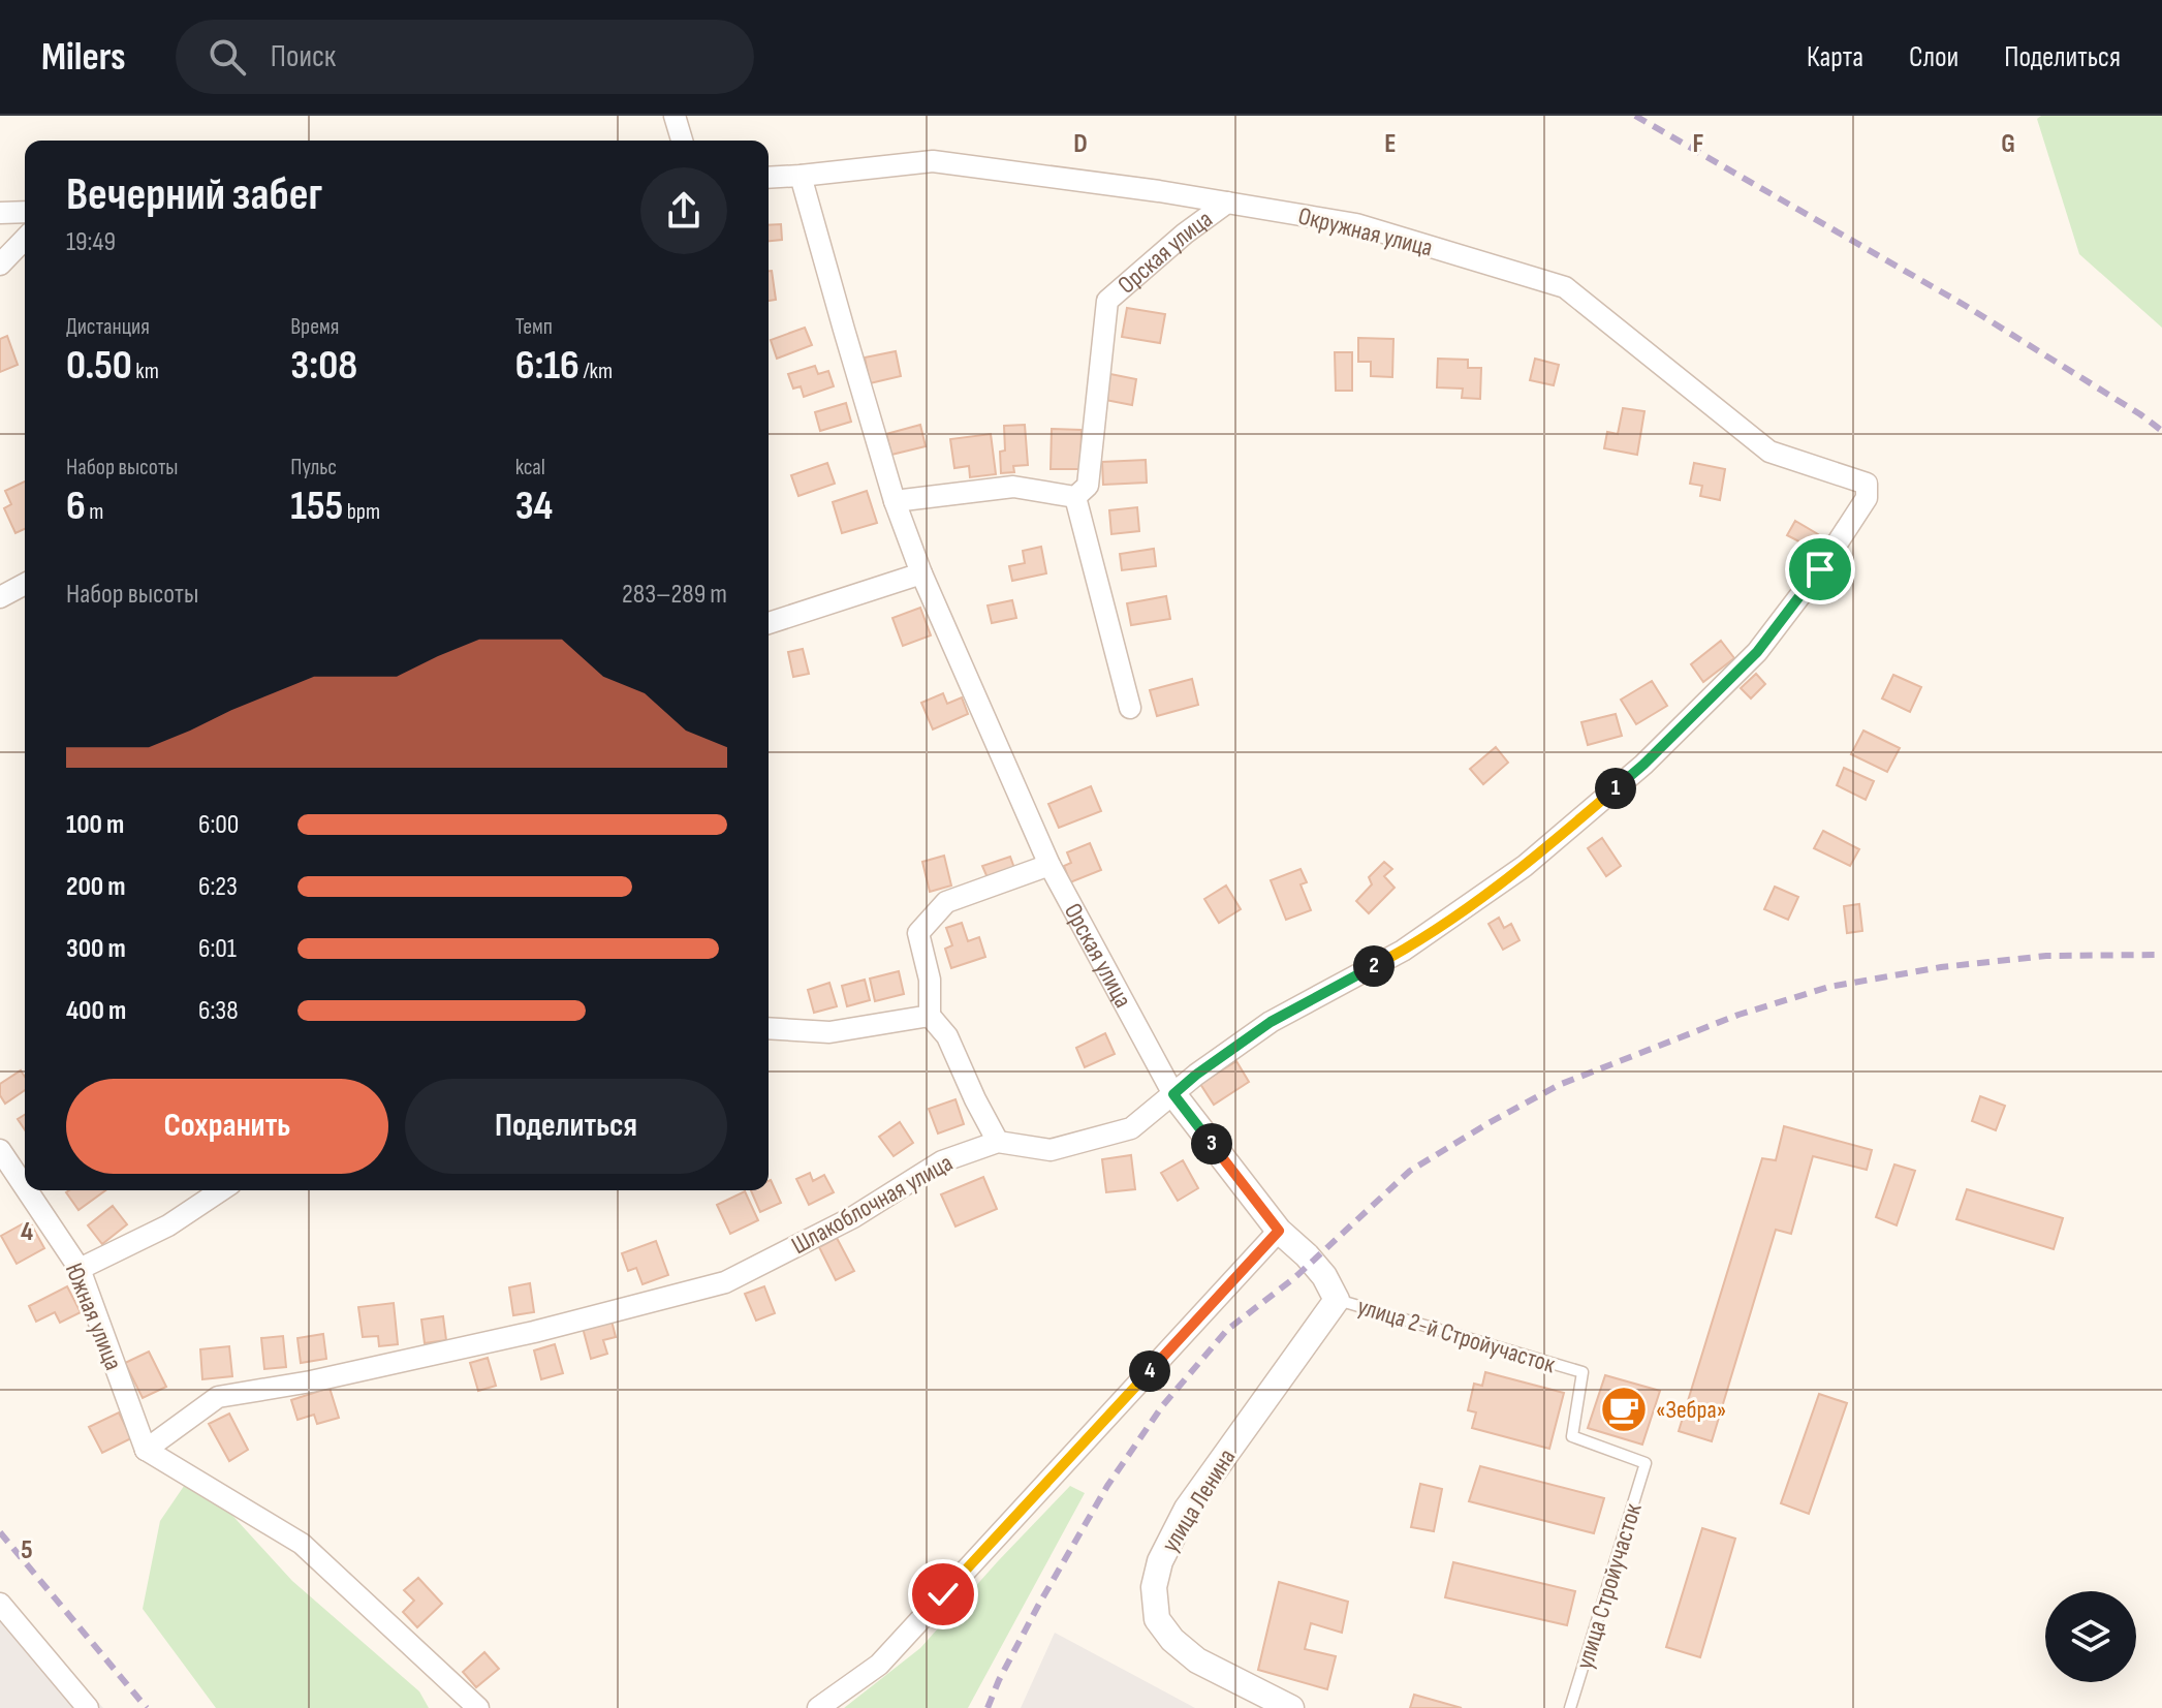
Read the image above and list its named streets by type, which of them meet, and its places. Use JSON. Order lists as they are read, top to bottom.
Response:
{
  "streets": {
    "street": [
      "Окружная улица",
      "Орская улица",
      "Шлакоблочная улица",
      "Южная улица",
      "улица Ленина"
    ],
    "lane": ["улица 2-й Стройучасток", "улица Стройучасток"]
  },
  "crossings": [
    ["Окружная улица", "Орская улица"],
    ["Окружная улица", "Шлакоблочная улица"],
    ["Орская улица", "Шлакоблочная улица"],
    ["Орская улица", "улица 2-й Стройучасток"],
    ["Орская улица", "улица Ленина"],
    ["Шлакоблочная улица", "Южная улица"],
    ["улица 2-й Стройучасток", "улица Ленина"],
    ["улица 2-й Стройучасток", "улица Стройучасток"]
  ],
  "places": {
    "cafe": ["«Зебра»"]
  },
  "page": {
    "header": "Milers",
    "search": "Поиск",
    "nav": ["Карта", "Слои", "Поделиться"],
    "heading": ["Вечерний забег", "19:49"],
    "stats": [
      ["Дистанция", "0.50 km"],
      ["Время", "3:08"],
      ["Темп", "6:16 /km"],
      ["Набор высоты", "6 m"],
      ["Пульс", "155 bpm"],
      ["kcal", "34"]
    ],
    "chart": ["Набор высоты", "283–289 m"],
    "pins": [
      "1",
      "2",
      "3",
      "4"
    ],
    "list": [
      {
        "name": "100 m",
        "note": "6:00"
      },
      {
        "name": "200 m",
        "note": "6:23"
      },
      {
        "name": "300 m",
        "note": "6:01"
      },
      {
        "name": "400 m",
        "note": "6:38"
      }
    ],
    "buttons": ["Сохранить", "Поделиться"]
  },
  "grid": {
    "columns": [
      "D",
      "E",
      "F",
      "G"
    ],
    "rows": ["4", "5"]
  }
}
